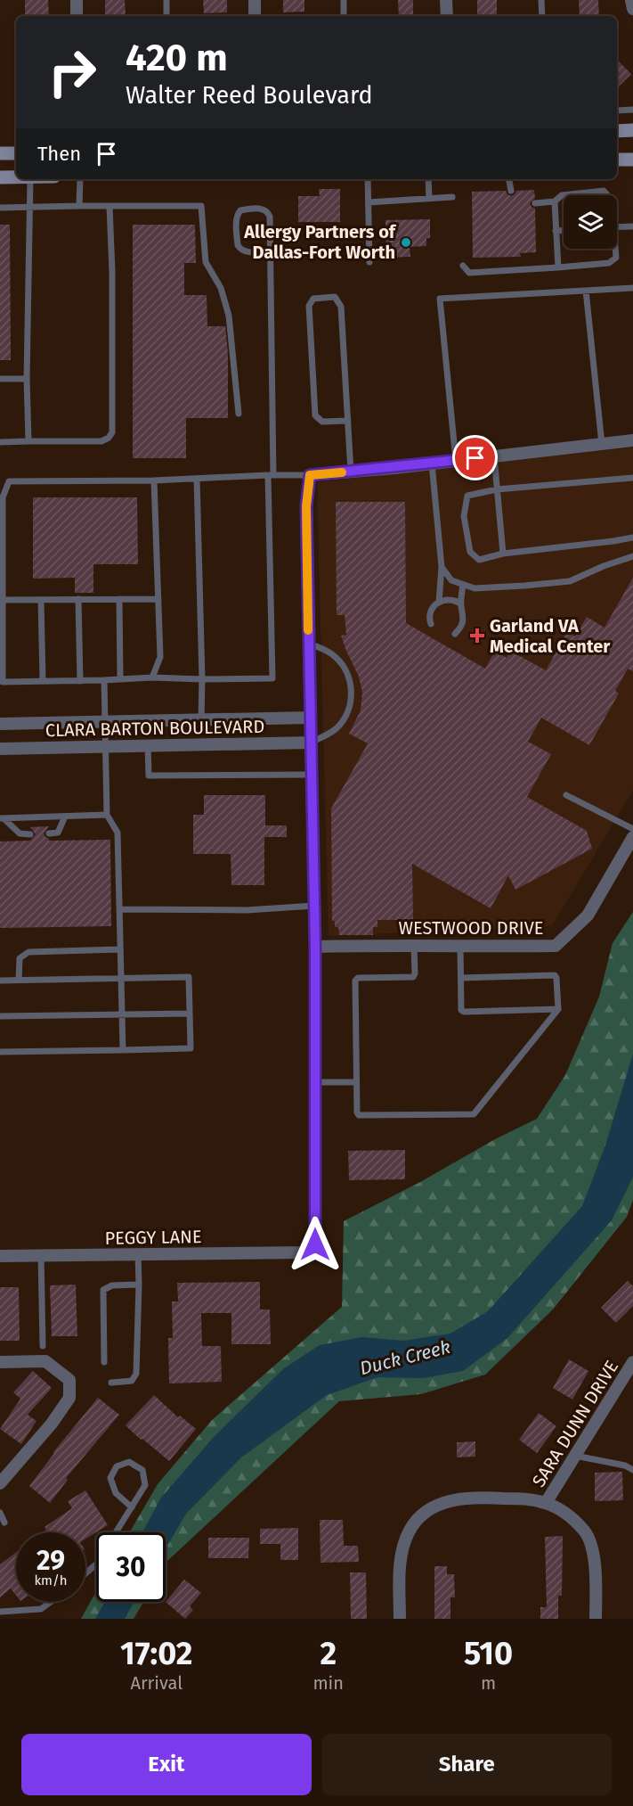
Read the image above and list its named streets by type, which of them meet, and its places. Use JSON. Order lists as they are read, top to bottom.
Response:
{
  "streets": {
    "street": [
      "CLARA BARTON BOULEVARD",
      "WESTWOOD DRIVE",
      "PEGGY LANE",
      "SARA DUNN DRIVE"
    ]
  },
  "water": ["Duck Creek"],
  "places": {
    "other": ["Allergy Partners of Dallas-Fort Worth"],
    "health": ["Garland VA Medical Center"]
  },
  "page": {
    "turn": ["420 m", "Walter Reed Boulevard"],
    "then": "Then",
    "speed": "29 km/h",
    "limit": "30",
    "eta": [
      "17:02",
      "Arrival",
      "2",
      "min",
      "510",
      "m"
    ],
    "buttons": ["Exit", "Share"]
  }
}
